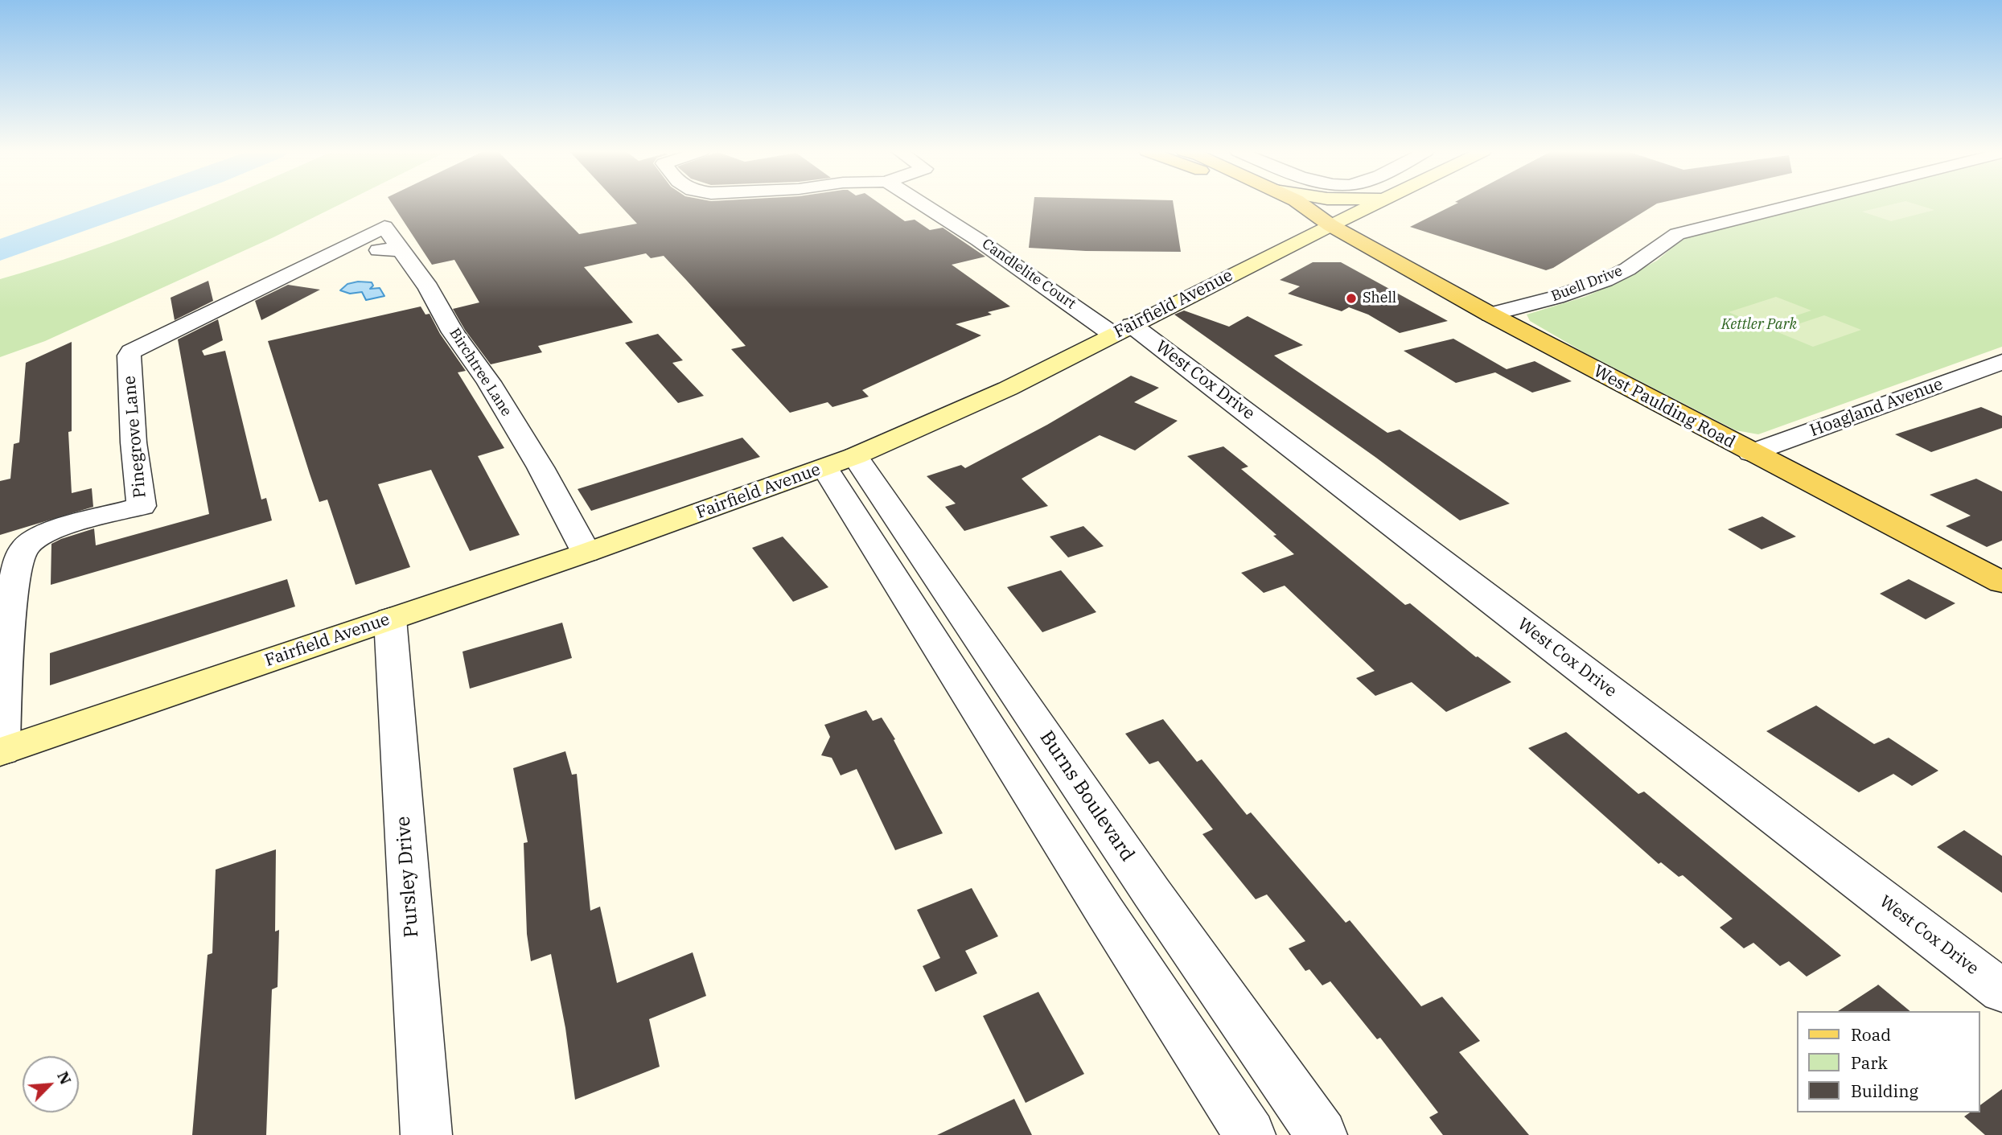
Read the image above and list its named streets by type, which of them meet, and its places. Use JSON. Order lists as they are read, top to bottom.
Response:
{
  "streets": {
    "main road": ["Fairfield Avenue", "West Paulding Road"],
    "street": [
      "Candlelite Court",
      "Buell Drive",
      "Birchtree Lane",
      "West Cox Drive",
      "Hoagland Avenue",
      "Pinegrove Lane",
      "Burns Boulevard",
      "Pursley Drive"
    ]
  },
  "crossings": [
    ["Candlelite Court", "Fairfield Avenue"],
    ["Candlelite Court", "West Cox Drive"],
    ["Buell Drive", "West Paulding Road"],
    ["Fairfield Avenue", "Birchtree Lane"],
    ["Fairfield Avenue", "West Cox Drive"],
    ["Fairfield Avenue", "West Paulding Road"],
    ["Fairfield Avenue", "Pinegrove Lane"],
    ["Fairfield Avenue", "Burns Boulevard"],
    ["Fairfield Avenue", "Pursley Drive"],
    ["Birchtree Lane", "Pinegrove Lane"],
    ["West Paulding Road", "Hoagland Avenue"]
  ],
  "parks": ["Kettler Park"],
  "places": ["Shell"],
  "legend": ["Road", "Park", "Building"],
  "north": "top right"
}
